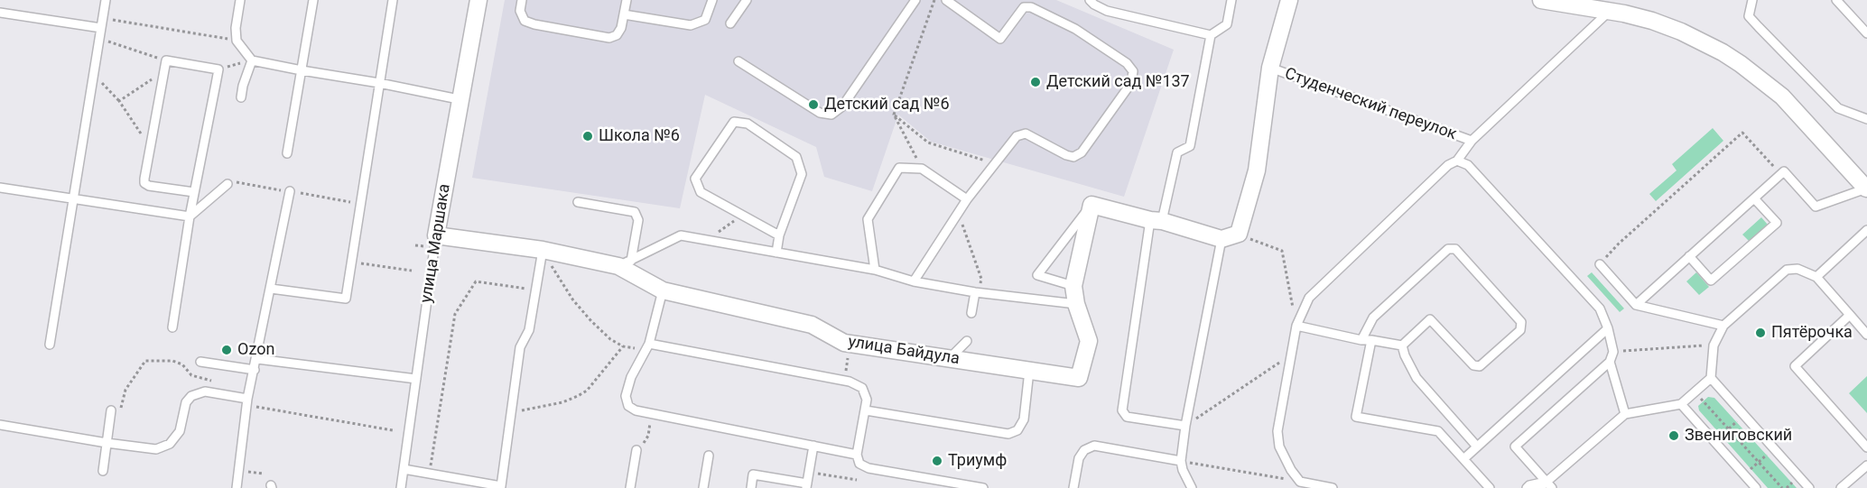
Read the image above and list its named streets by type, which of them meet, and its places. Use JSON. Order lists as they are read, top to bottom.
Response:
{
  "streets": {
    "street": ["улица Маршака", "улица Байдула"],
    "lane": ["Студенческий переулок"]
  },
  "crossings": [
    ["улица Маршака", "улица Байдула"]
  ],
  "places": [
    "Детский сад №137",
    "Детский сад №6",
    "Школа №6",
    "Пятёрочка",
    "Ozon",
    "Звениговский",
    "Триумф"
  ]
}
